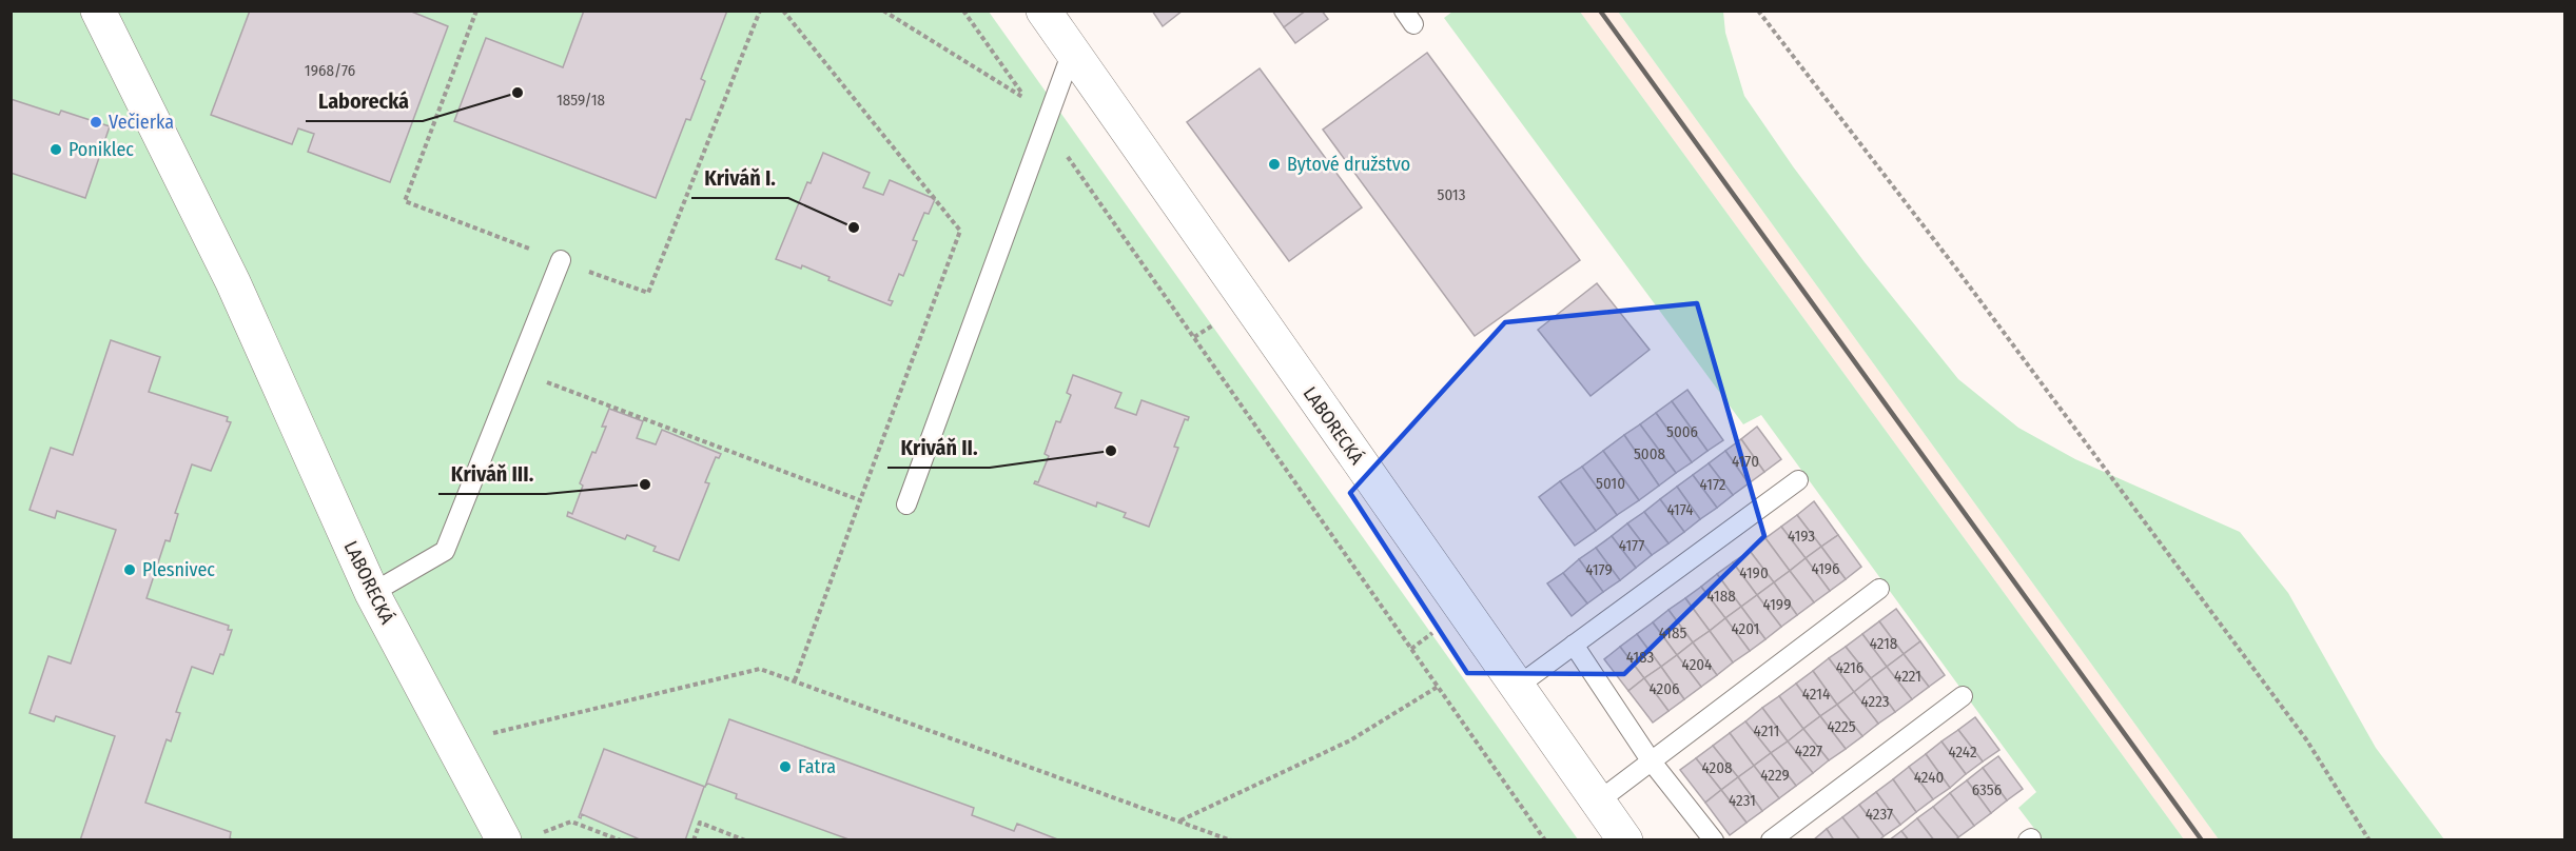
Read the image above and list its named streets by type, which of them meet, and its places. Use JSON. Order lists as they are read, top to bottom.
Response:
{
  "streets": {
    "street": ["LABORECKÁ"]
  },
  "places": [
    "Laborecká",
    "Večierka",
    "Poniklec",
    "Bytové družstvo",
    "Kriváň I.",
    "Kriváň II.",
    "Kriváň III.",
    "Plesnivec",
    "Fatra"
  ],
  "house_numbers": [
    "1968/76",
    "1859/18",
    "5013",
    "5006",
    "5008",
    "4170",
    "5010",
    "4172",
    "4174",
    "4193",
    "4177",
    "4196",
    "4179",
    "4190",
    "4188",
    "4199",
    "4201",
    "4185",
    "4218",
    "4183",
    "4204",
    "4216",
    "4221",
    "4206",
    "4214",
    "4223",
    "4225",
    "4211",
    "4227",
    "4242",
    "4208",
    "4229",
    "4240",
    "6356",
    "4231",
    "4237"
  ]
}
